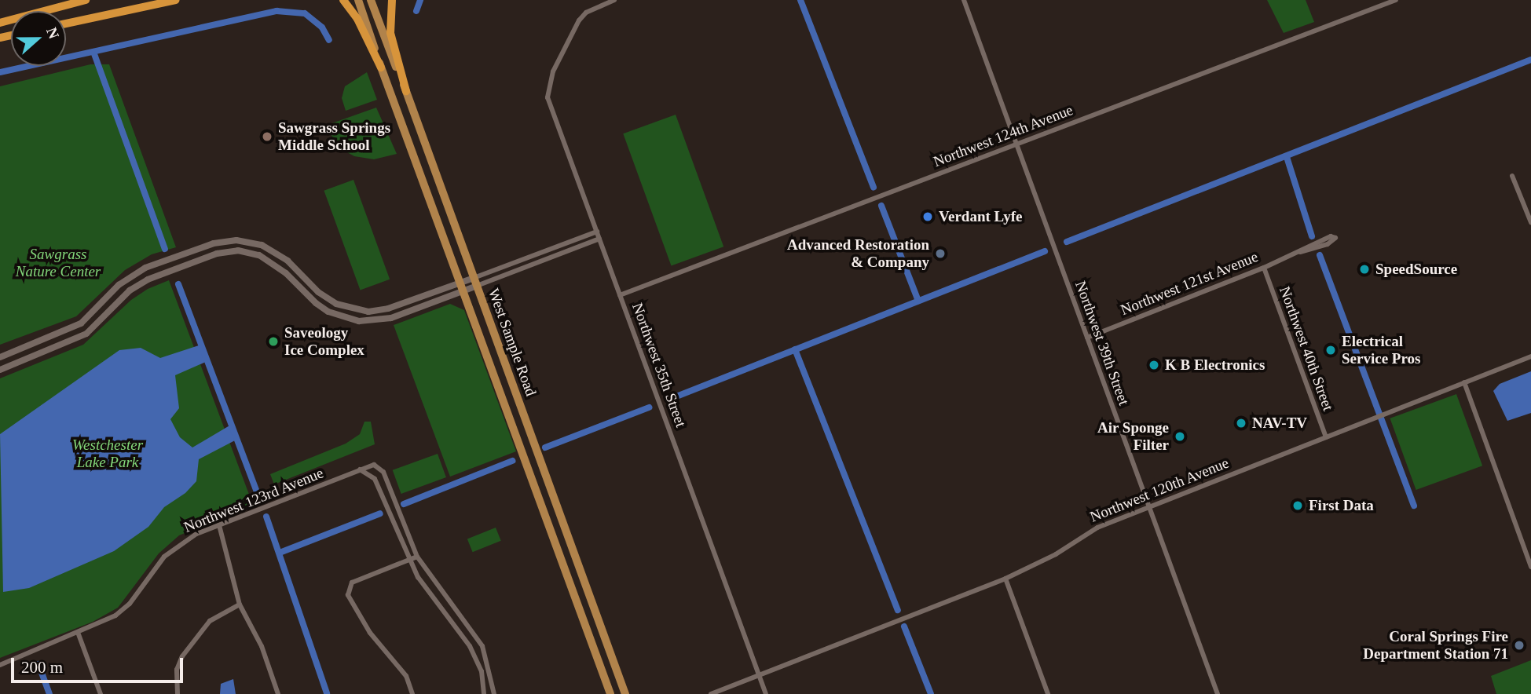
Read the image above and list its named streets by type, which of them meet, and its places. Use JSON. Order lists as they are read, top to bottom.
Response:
{
  "streets": {
    "main road": ["West Sample Road"],
    "street": [
      "Northwest 124th Avenue",
      "Northwest 121st Avenue",
      "Northwest 39th Street",
      "Northwest 40th Street",
      "Northwest 35th Street",
      "Northwest 120th Avenue",
      "Northwest 123rd Avenue"
    ]
  },
  "crossings": [
    ["Northwest 124th Avenue", "Northwest 39th Street"],
    ["Northwest 124th Avenue", "Northwest 35th Street"],
    ["Northwest 121st Avenue", "Northwest 39th Street"],
    ["Northwest 121st Avenue", "Northwest 40th Street"],
    ["Northwest 39th Street", "Northwest 120th Avenue"],
    ["Northwest 40th Street", "Northwest 120th Avenue"],
    ["Northwest 35th Street", "Northwest 120th Avenue"]
  ],
  "parks": ["Sawgrass Nature Center", "Westchester Lake Park"],
  "places": [
    "Sawgrass Springs Middle School",
    "Verdant Lyfe",
    "Advanced Restoration & Company",
    "SpeedSource",
    "Saveology Ice Complex",
    "Electrical Service Pros",
    "K B Electronics",
    "NAV-TV",
    "Air Sponge Filter",
    "First Data",
    "Coral Springs Fire Department Station 71"
  ],
  "scale_bar": "200 m",
  "north": "right"
}
